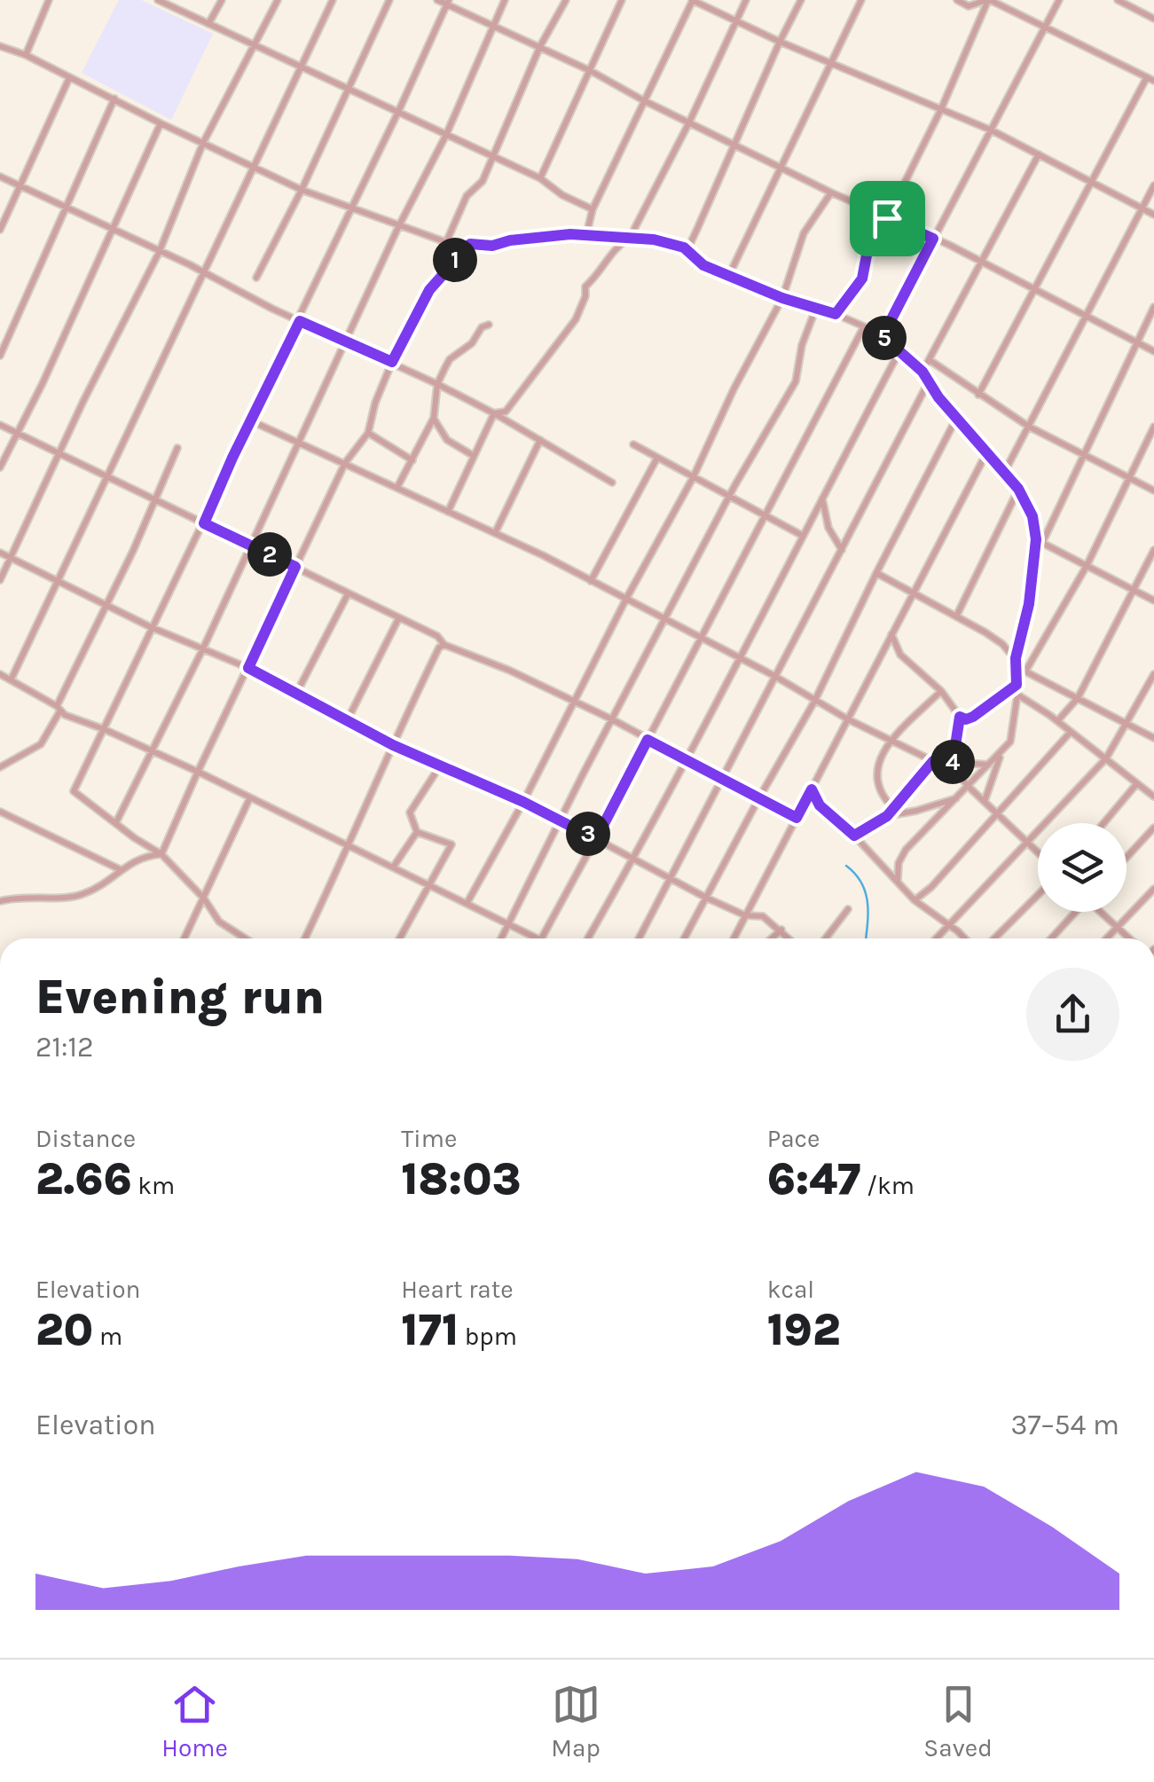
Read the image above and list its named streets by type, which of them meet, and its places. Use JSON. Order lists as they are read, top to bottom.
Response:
{
  "page": {
    "pins": [
      "1",
      "5",
      "2",
      "4",
      "3"
    ],
    "heading": ["Evening run", "21:12"],
    "stats": [
      ["Distance", "2.66 km"],
      ["Time", "18:03"],
      ["Pace", "6:47 /km"],
      ["Elevation", "20 m"],
      ["Heart rate", "171 bpm"],
      ["kcal", "192"]
    ],
    "chart": ["Elevation", "37–54 m"],
    "tabs": ["Home", "Map", "Saved"]
  }
}
